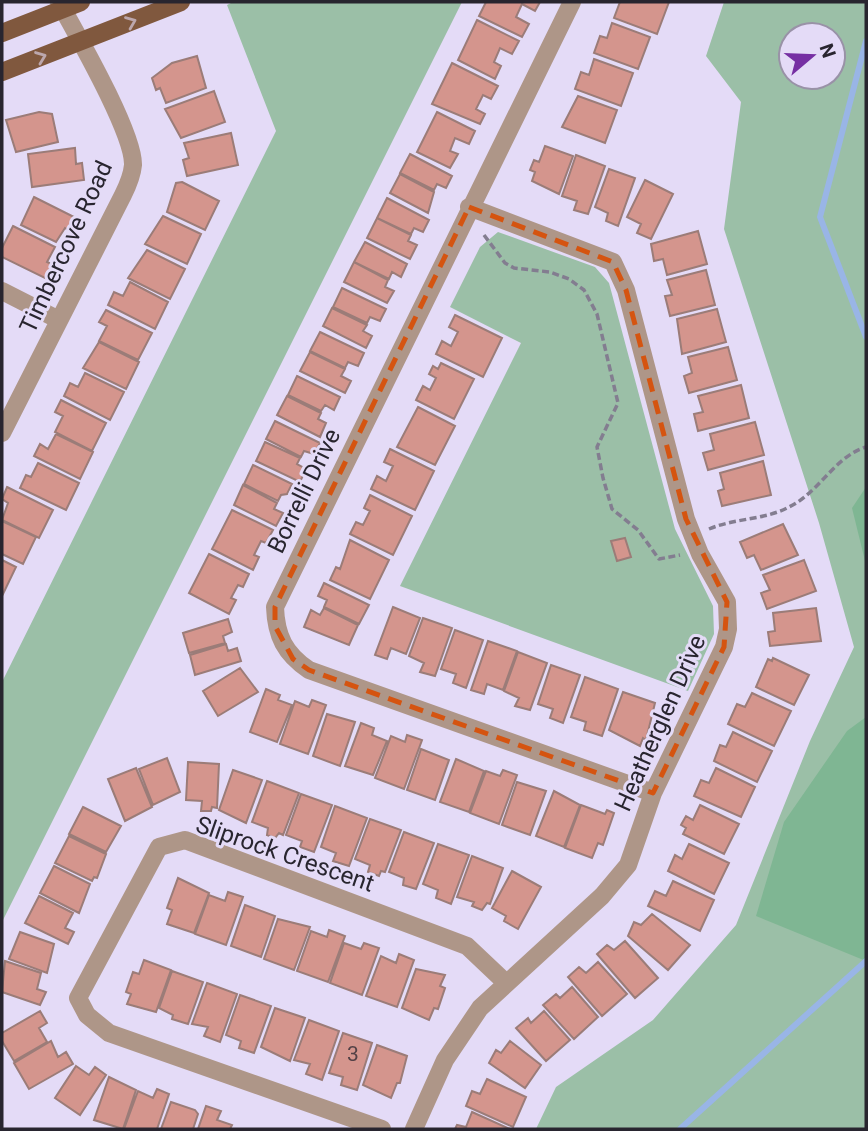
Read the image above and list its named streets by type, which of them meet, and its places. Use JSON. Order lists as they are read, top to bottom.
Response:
{
  "streets": {
    "street": [
      "Timbercove Road",
      "Borrelli Drive",
      "Heatherglen Drive",
      "Sliprock Crescent"
    ]
  },
  "crossings": [
    ["Borrelli Drive", "Heatherglen Drive"],
    ["Heatherglen Drive", "Sliprock Crescent"]
  ],
  "house_numbers": ["3"],
  "north": "right"
}
